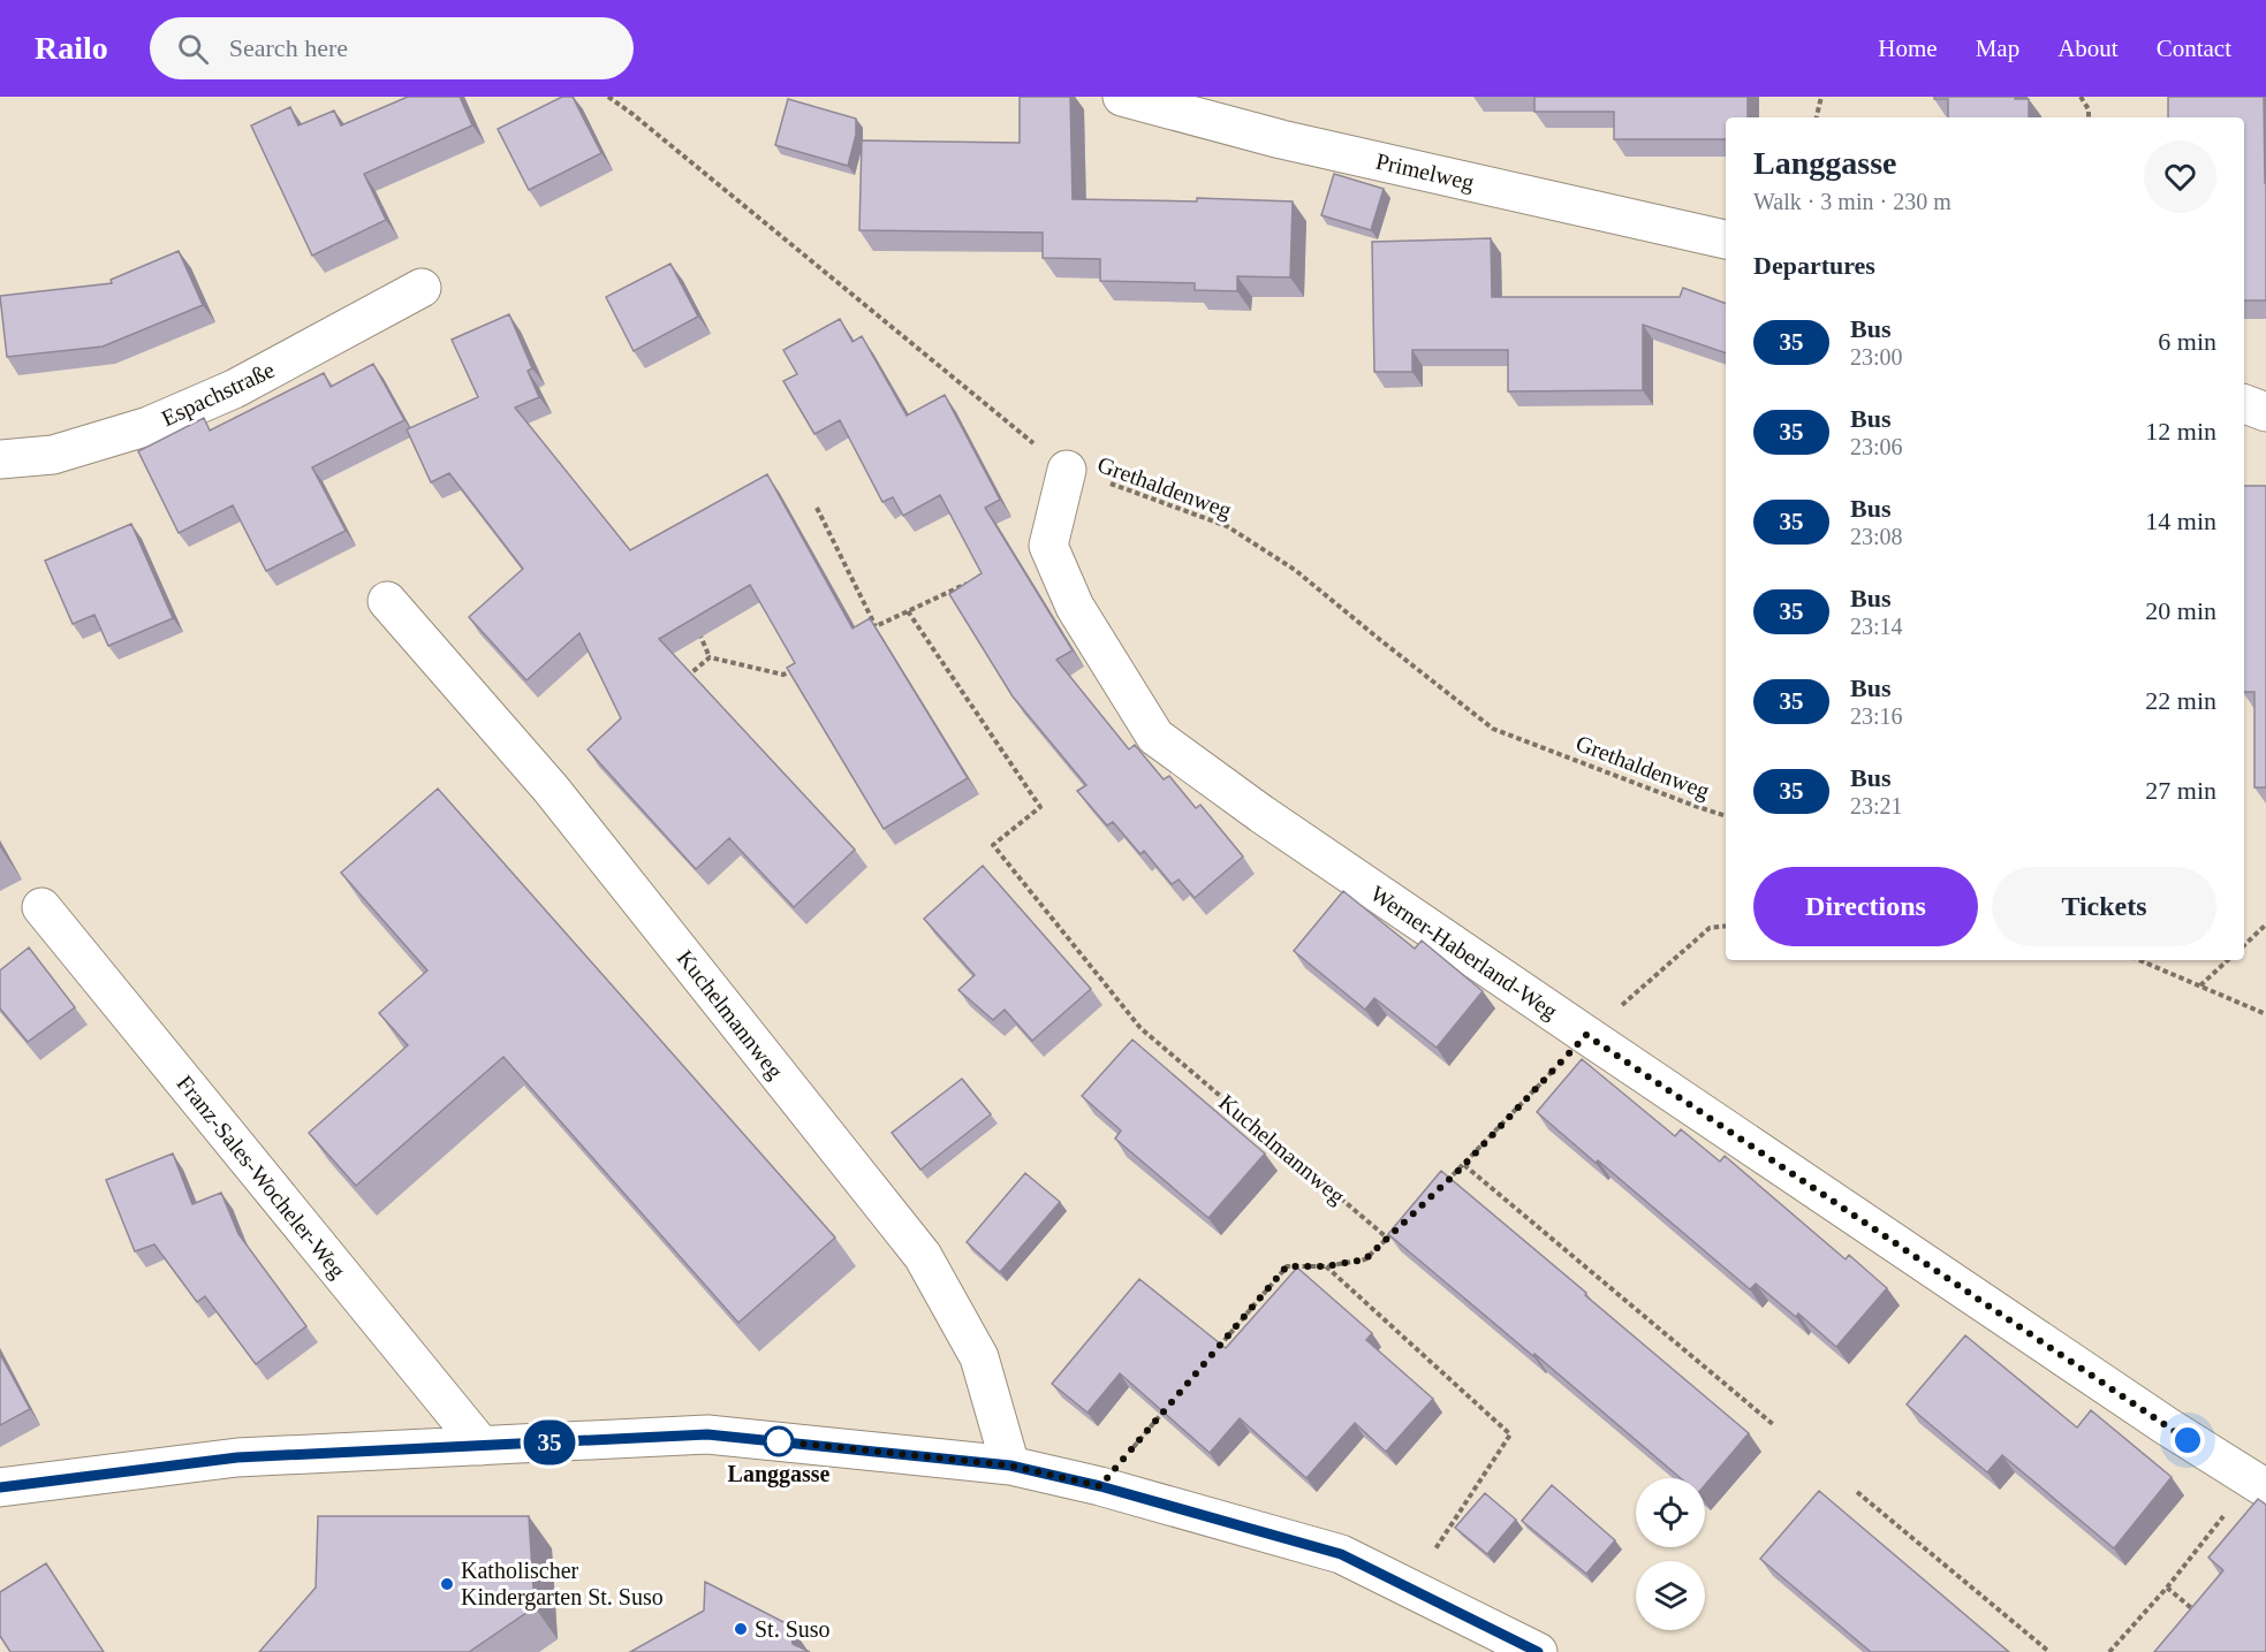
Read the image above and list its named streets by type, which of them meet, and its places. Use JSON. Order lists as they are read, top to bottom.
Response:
{
  "streets": {
    "street": [
      "Primelweg",
      "Espachstraße",
      "Werner-Haberland-Weg",
      "Kuchelmannweg",
      "Franz-Sales-Wocheler-Weg"
    ],
    "path": ["Grethaldenweg"]
  },
  "crossings": [
    ["Grethaldenweg", "Werner-Haberland-Weg"]
  ],
  "places": ["Langgasse", "Katholischer Kindergarten St. Suso", "St. Suso"],
  "lines": ["bus line 35"],
  "page": {
    "header": "Railo",
    "search": "Search here",
    "nav": [
      "Home",
      "Map",
      "About",
      "Contact"
    ],
    "on_map": "35",
    "heading": [
      ["Langgasse", "Walk · 3 min · 230 m"],
      "Departures"
    ],
    "list": [
      {
        "mark": "35",
        "name": "Bus",
        "note": "23:00",
        "value": "6 min"
      },
      {
        "mark": "35",
        "name": "Bus",
        "note": "23:06",
        "value": "12 min"
      },
      {
        "mark": "35",
        "name": "Bus",
        "note": "23:08",
        "value": "14 min"
      },
      {
        "mark": "35",
        "name": "Bus",
        "note": "23:14",
        "value": "20 min"
      },
      {
        "mark": "35",
        "name": "Bus",
        "note": "23:16",
        "value": "22 min"
      },
      {
        "mark": "35",
        "name": "Bus",
        "note": "23:21",
        "value": "27 min"
      }
    ],
    "buttons": ["Directions", "Tickets"]
  }
}
